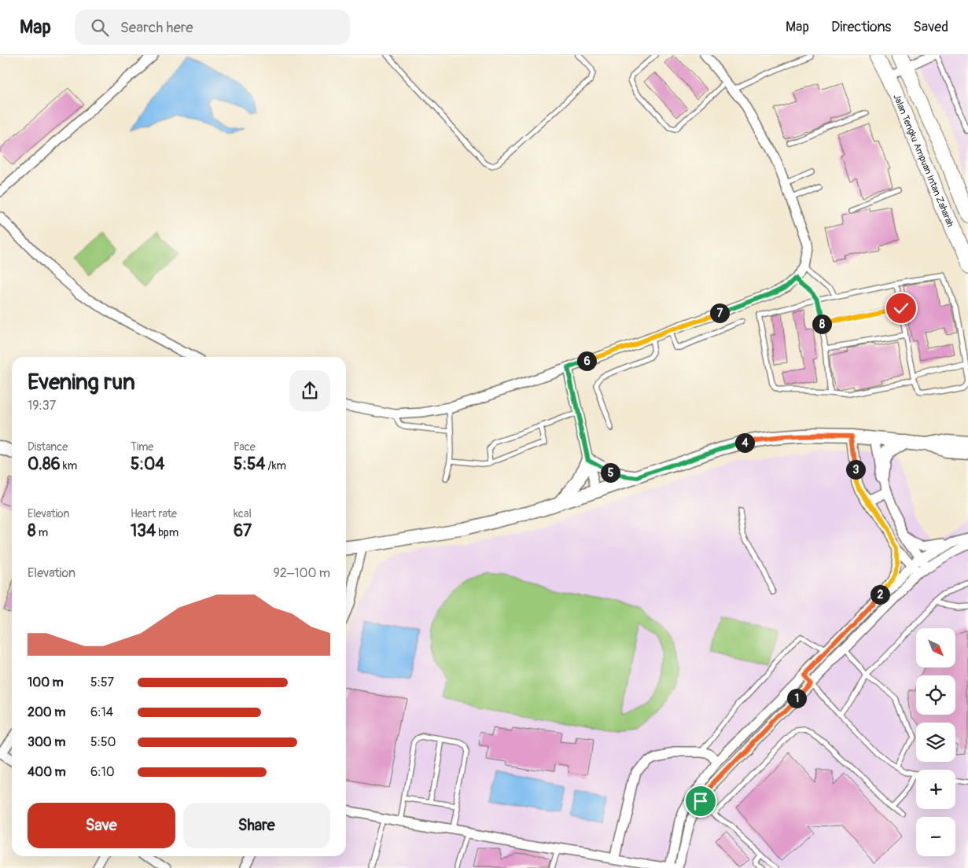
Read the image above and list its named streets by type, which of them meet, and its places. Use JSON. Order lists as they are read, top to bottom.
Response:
{
  "streets": {
    "main road": ["Jalan Tengku Ampuan Intan Zaharah"]
  },
  "north": "bottom right",
  "page": {
    "header": "Map",
    "search": "Search here",
    "nav": ["Map", "Directions", "Saved"],
    "pins": [
      "7",
      "8",
      "6",
      "4",
      "3",
      "5",
      "2",
      "1"
    ],
    "heading": ["Evening run", "19:37"],
    "stats": [
      ["Distance", "0.86 km"],
      ["Time", "5:04"],
      ["Pace", "5:54 /km"],
      ["Elevation", "8 m"],
      ["Heart rate", "134 bpm"],
      ["kcal", "67"]
    ],
    "chart": ["Elevation", "92–100 m"],
    "map_buttons": ["+", "−"],
    "list": [
      {
        "name": "100 m",
        "note": "5:57"
      },
      {
        "name": "200 m",
        "note": "6:14"
      },
      {
        "name": "300 m",
        "note": "5:50"
      },
      {
        "name": "400 m",
        "note": "6:10"
      }
    ],
    "buttons": ["Save", "Share"]
  }
}
